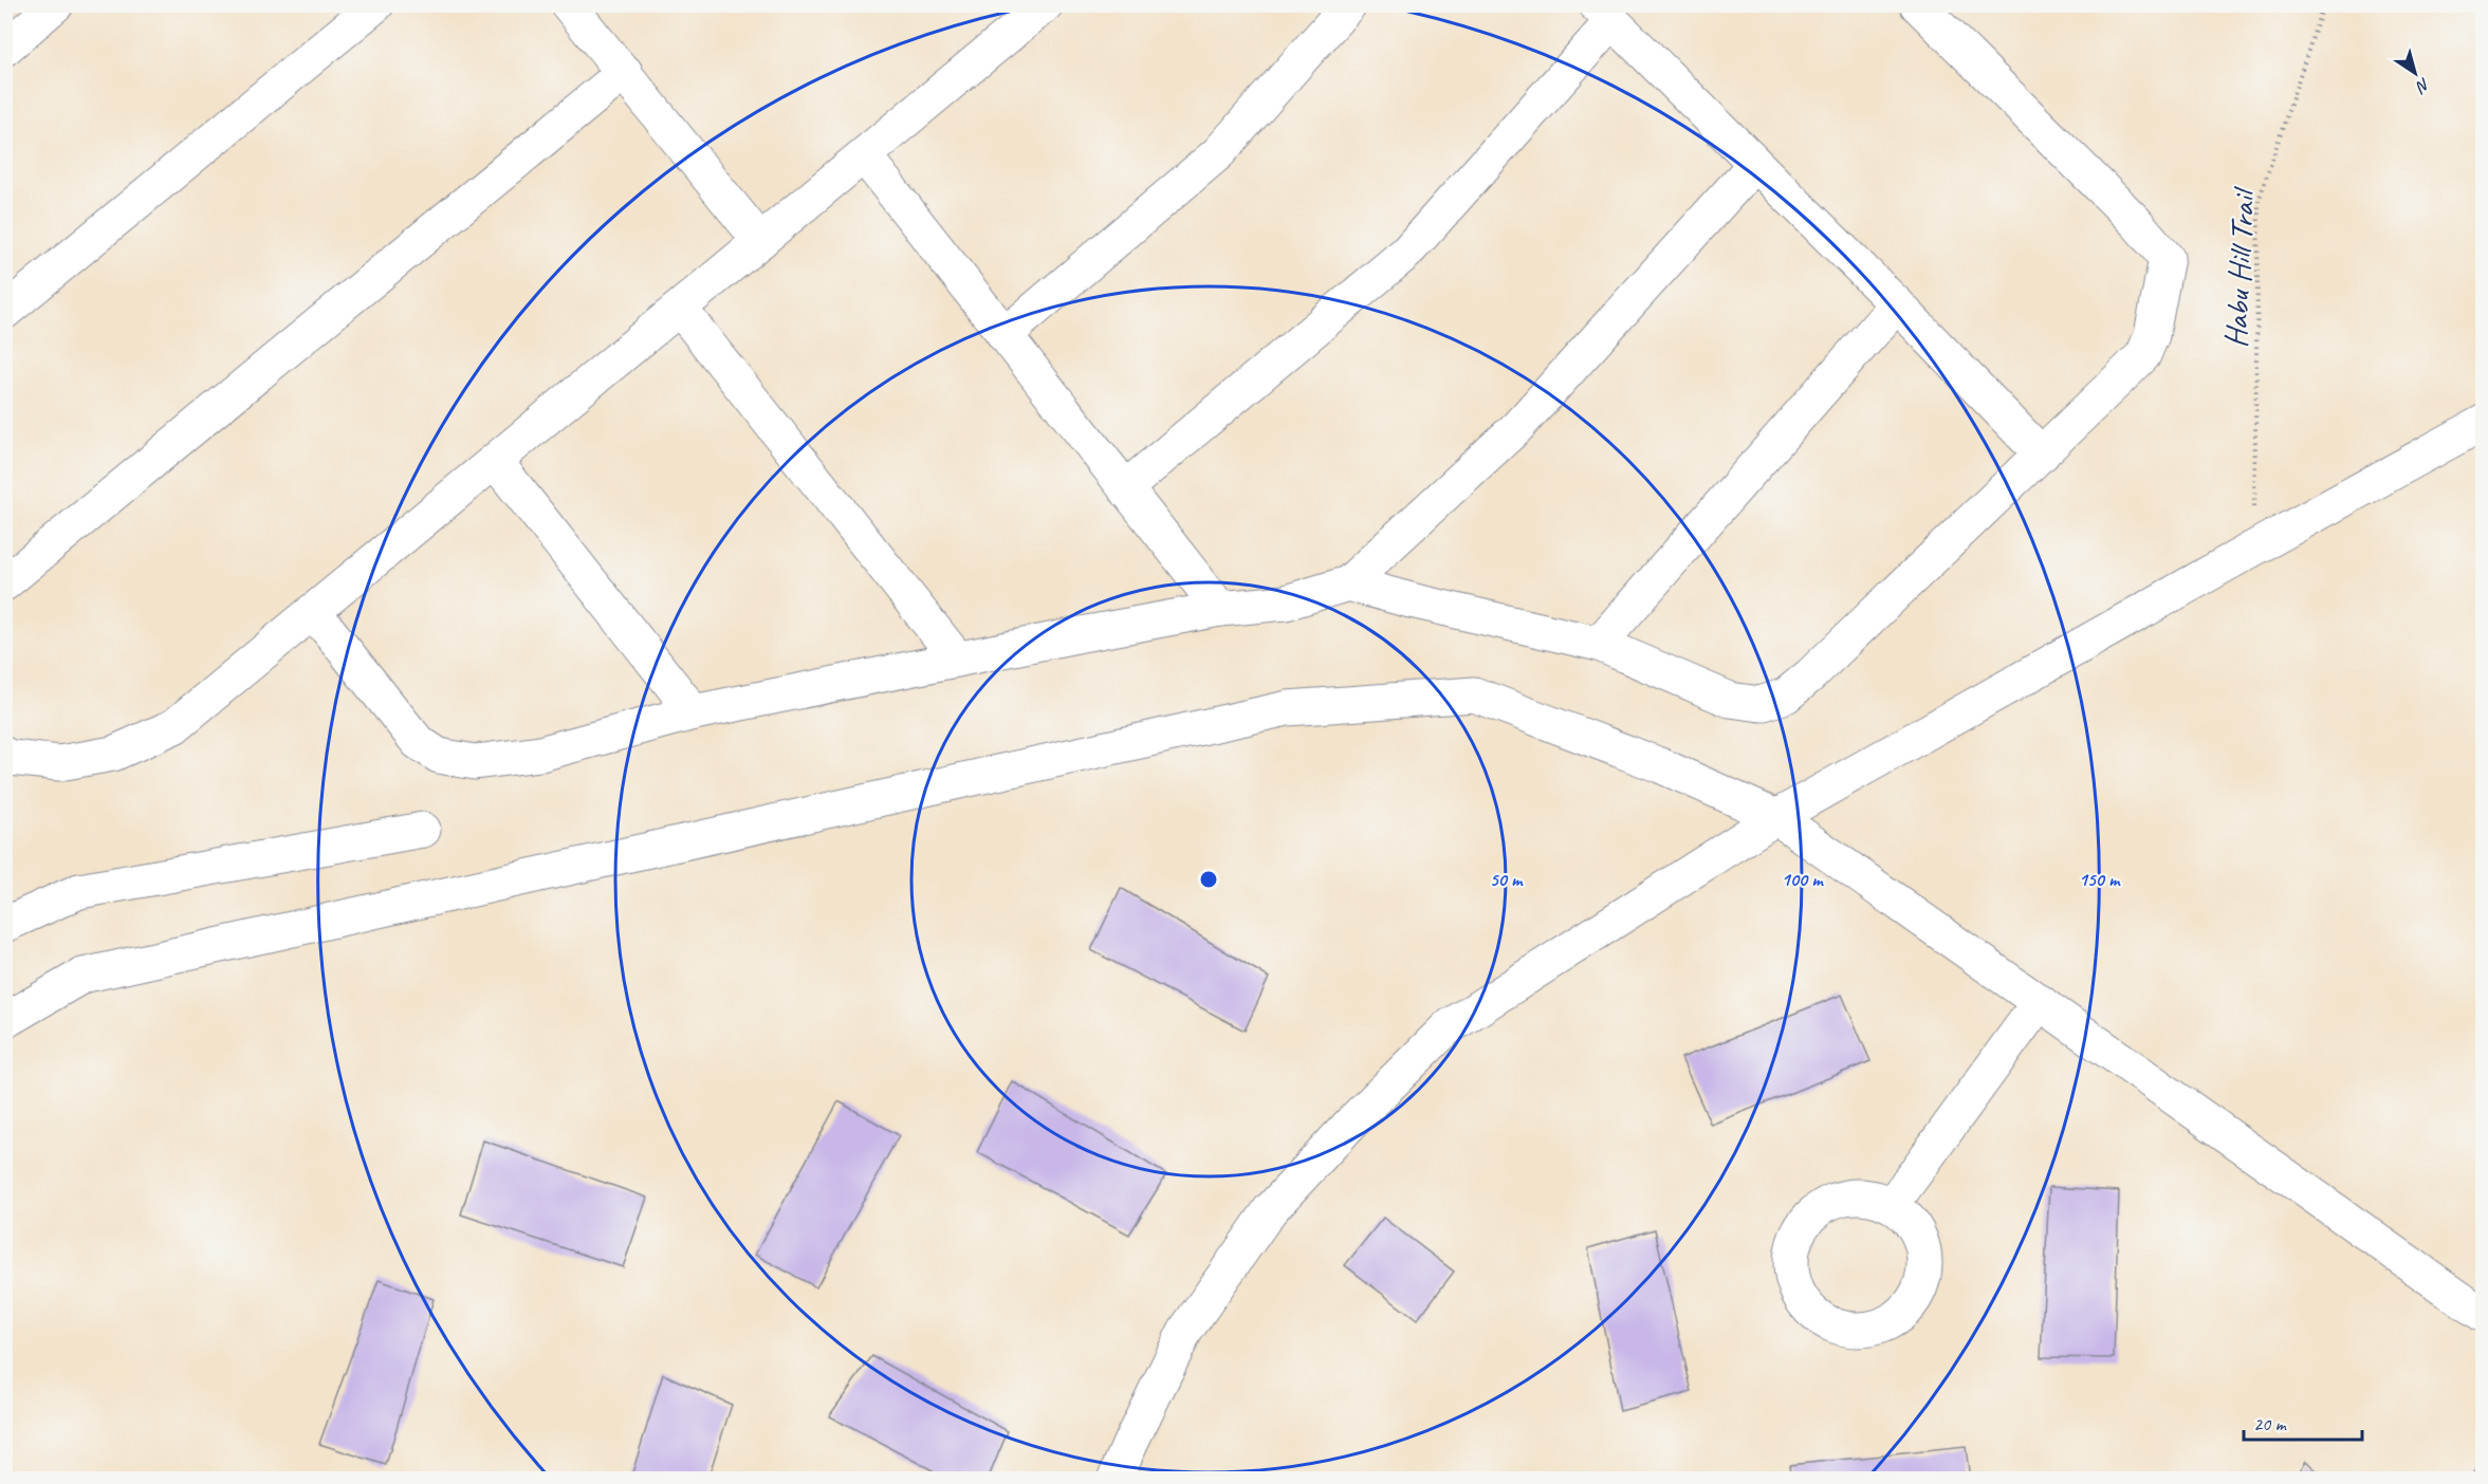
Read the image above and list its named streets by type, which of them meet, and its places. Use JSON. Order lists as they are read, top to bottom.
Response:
{
  "streets": {
    "path": ["Habu Hill Trail"]
  },
  "scale_bar": "20 m",
  "north": "bottom right",
  "rings": ["50 m", "100 m", "150 m"]
}
